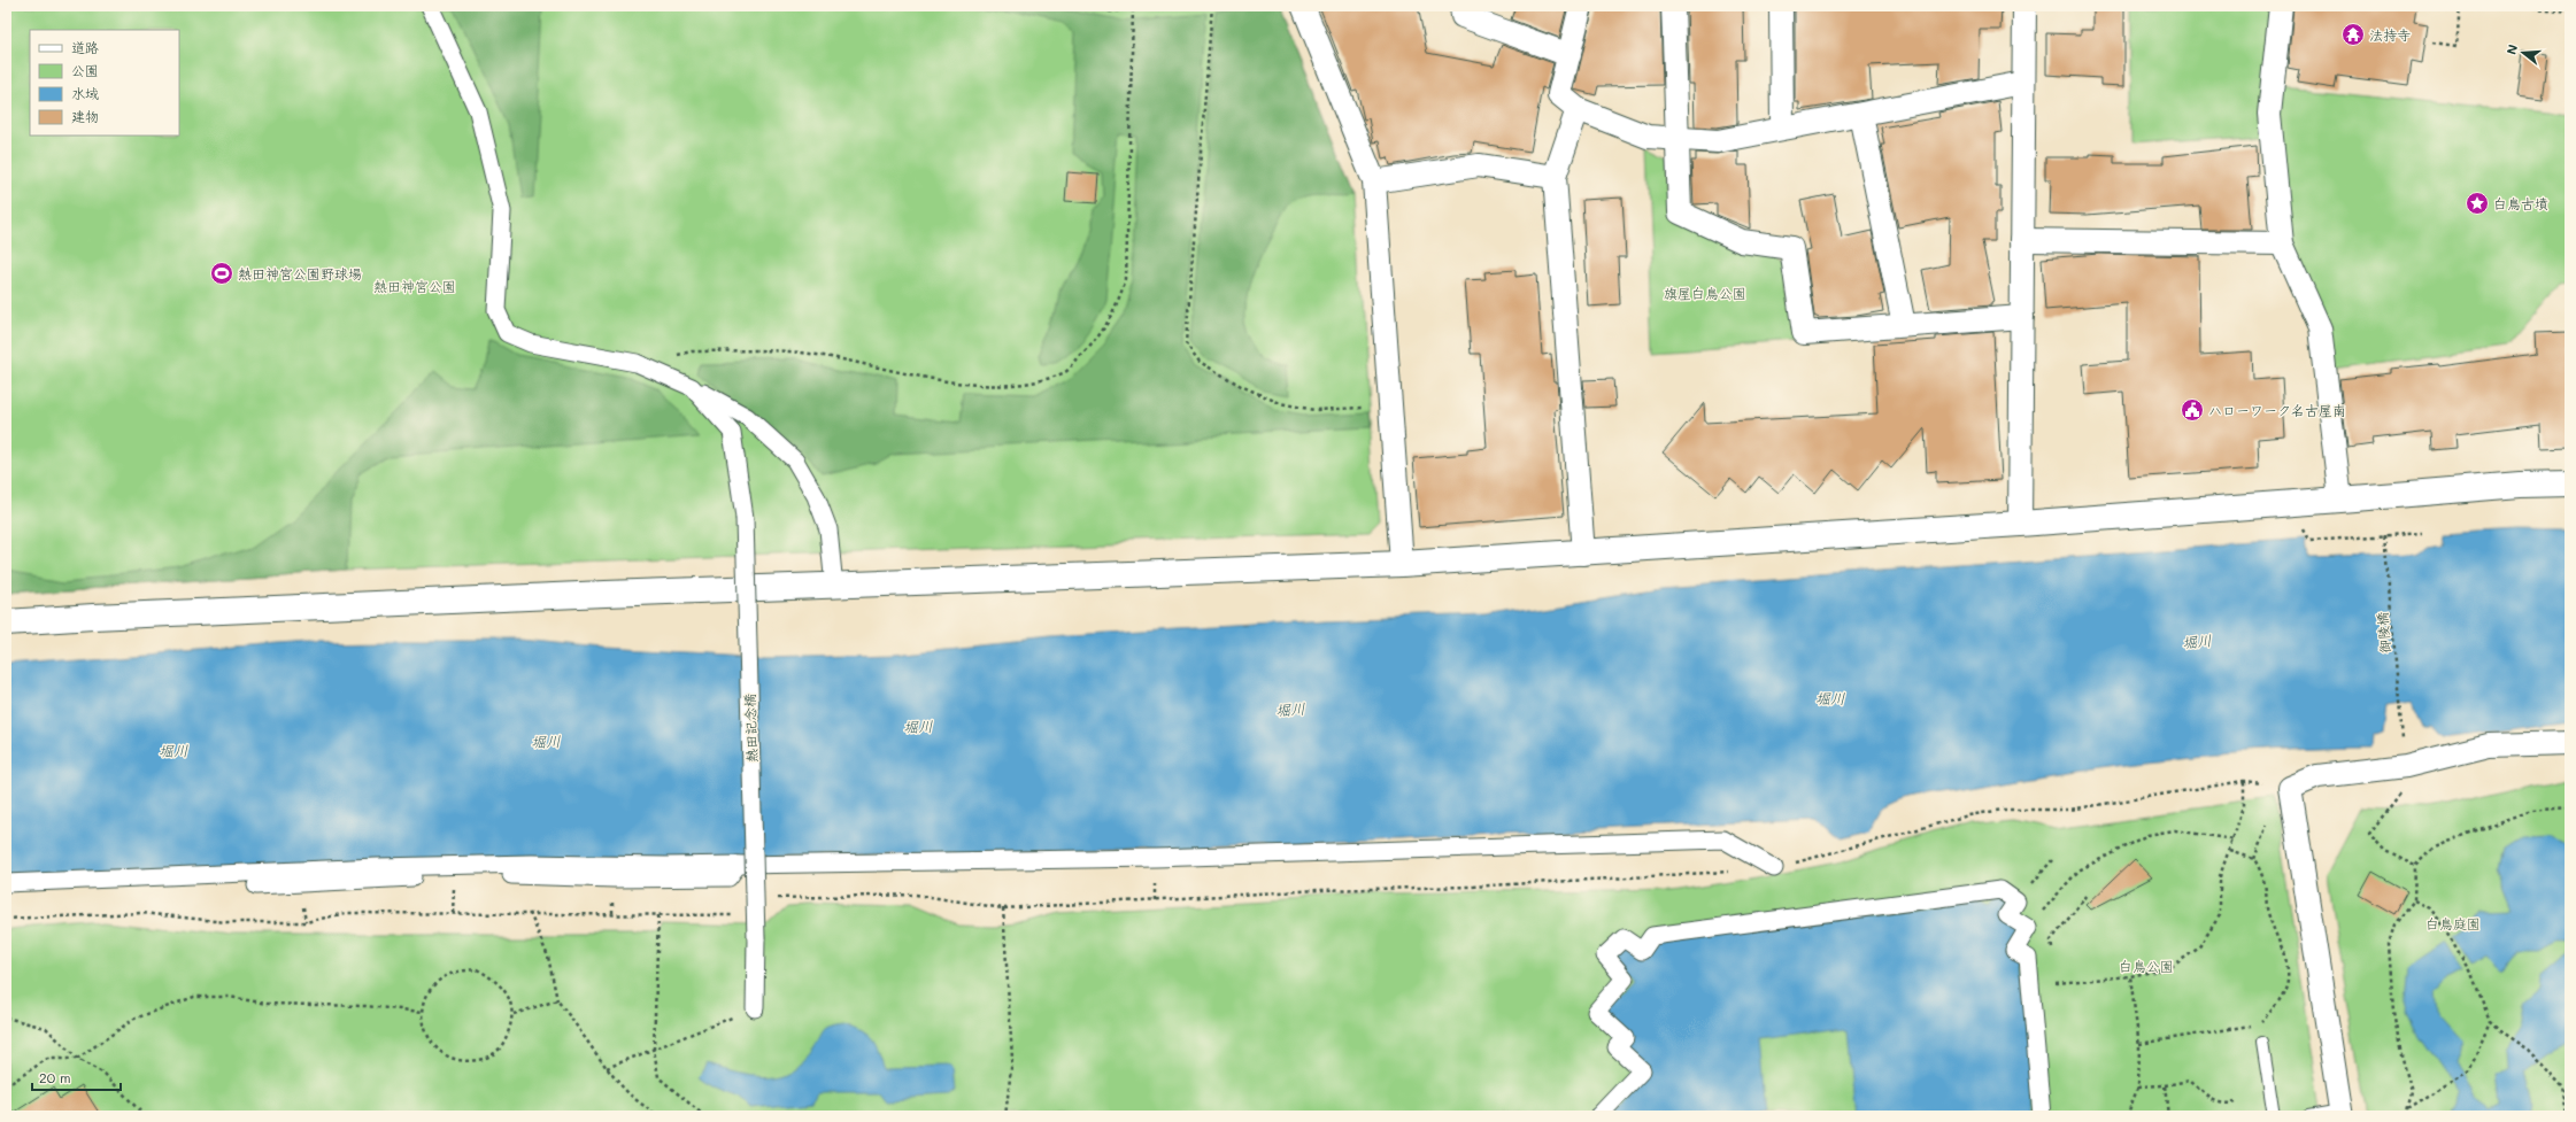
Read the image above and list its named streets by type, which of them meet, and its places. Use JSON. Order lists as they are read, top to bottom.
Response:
{
  "streets": {
    "street": ["熱田記念橋"],
    "path": ["御陵橋"]
  },
  "water": ["堀川"],
  "parks": [
    "熱田神宮公園",
    "旗屋白鳥公園",
    "白鳥庭園",
    "白鳥公園"
  ],
  "places": {
    "temple": ["法持寺"],
    "place": ["白鳥古墳"],
    "sports": ["熱田神宮公園野球場"],
    "public building": ["ハローワーク名古屋南"]
  },
  "legend": [
    "道路",
    "公園",
    "水域",
    "建物"
  ],
  "scale_bar": "20 m",
  "north": "left"
}
